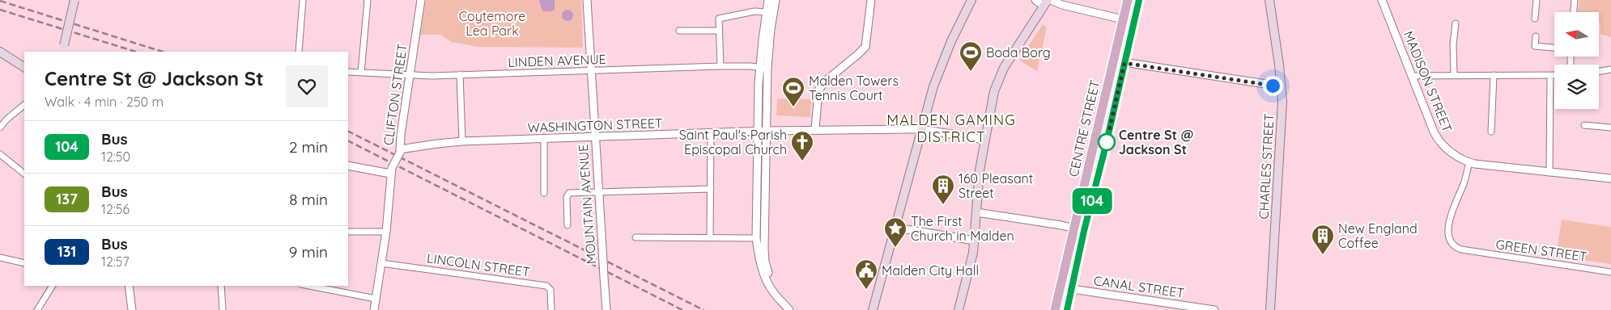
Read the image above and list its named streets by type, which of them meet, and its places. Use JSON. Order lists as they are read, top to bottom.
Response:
{
  "streets": {
    "main road": ["CENTRE STREET", "CHARLES STREET"],
    "street": [
      "LINDEN AVENUE",
      "MADISON STREET",
      "CLIFTON STREET",
      "WASHINGTON STREET",
      "MOUNTAIN AVENUE",
      "GREEN STREET",
      "LINCOLN STREET",
      "CANAL STREET"
    ]
  },
  "crossings": [
    ["LINDEN AVENUE", "CLIFTON STREET"],
    ["LINDEN AVENUE", "MOUNTAIN AVENUE"],
    ["MADISON STREET", "GREEN STREET"],
    ["CLIFTON STREET", "WASHINGTON STREET"],
    ["CLIFTON STREET", "LINCOLN STREET"],
    ["WASHINGTON STREET", "MOUNTAIN AVENUE"],
    ["CENTRE STREET", "CANAL STREET"]
  ],
  "districts": ["MALDEN GAMING DISTRICT"],
  "parks": ["Coytemore Lea Park"],
  "places": {
    "sports": ["Boda Borg", "Malden Towers Tennis Court"],
    "other": ["Centre St @ Jackson St"],
    "church": ["Saint Paul's Parish Episcopal Church"],
    "building": ["160 Pleasant Street", "New England Coffee"],
    "place": ["The First Church in Malden"],
    "public building": ["Malden City Hall"]
  },
  "lines": ["bus line 104"],
  "north": "left",
  "page": {
    "on_map": "104",
    "heading": ["Centre St @ Jackson St", "Walk · 4 min · 250 m"],
    "list": [
      {
        "mark": "104",
        "name": "Bus",
        "note": "12:50",
        "value": "2 min"
      },
      {
        "mark": "137",
        "name": "Bus",
        "note": "12:56",
        "value": "8 min"
      },
      {
        "mark": "131",
        "name": "Bus",
        "note": "12:57",
        "value": "9 min"
      }
    ]
  }
}
